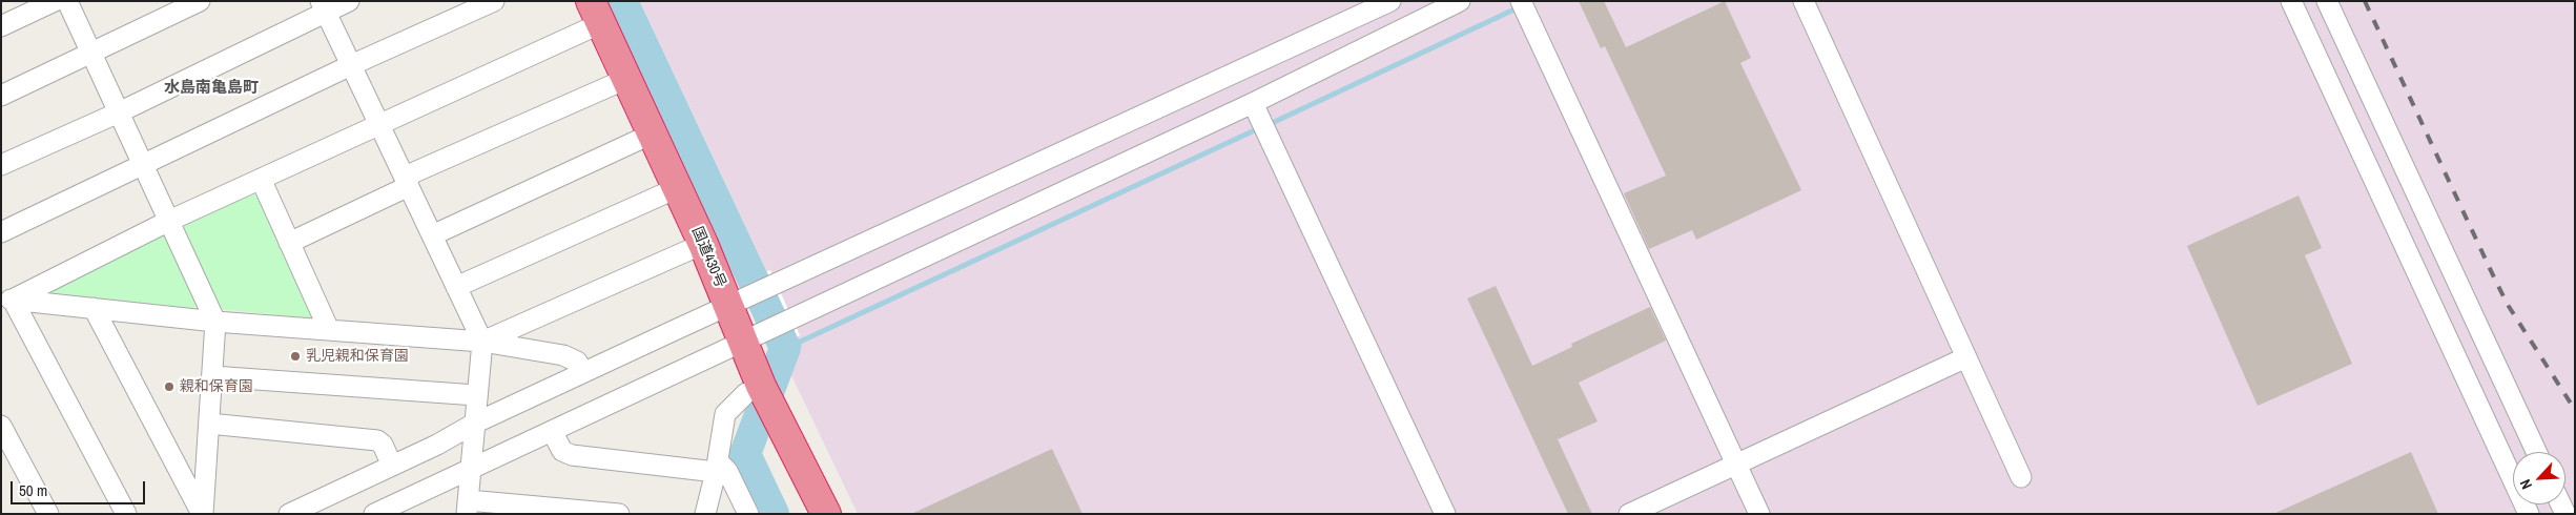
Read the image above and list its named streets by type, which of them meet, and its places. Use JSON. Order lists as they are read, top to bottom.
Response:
{
  "streets": {
    "highway": ["国道430号"]
  },
  "districts": ["水島南亀島町"],
  "places": ["乳児親和保育園", "親和保育園"],
  "scale_bar": "50 m",
  "north": "bottom left"
}
